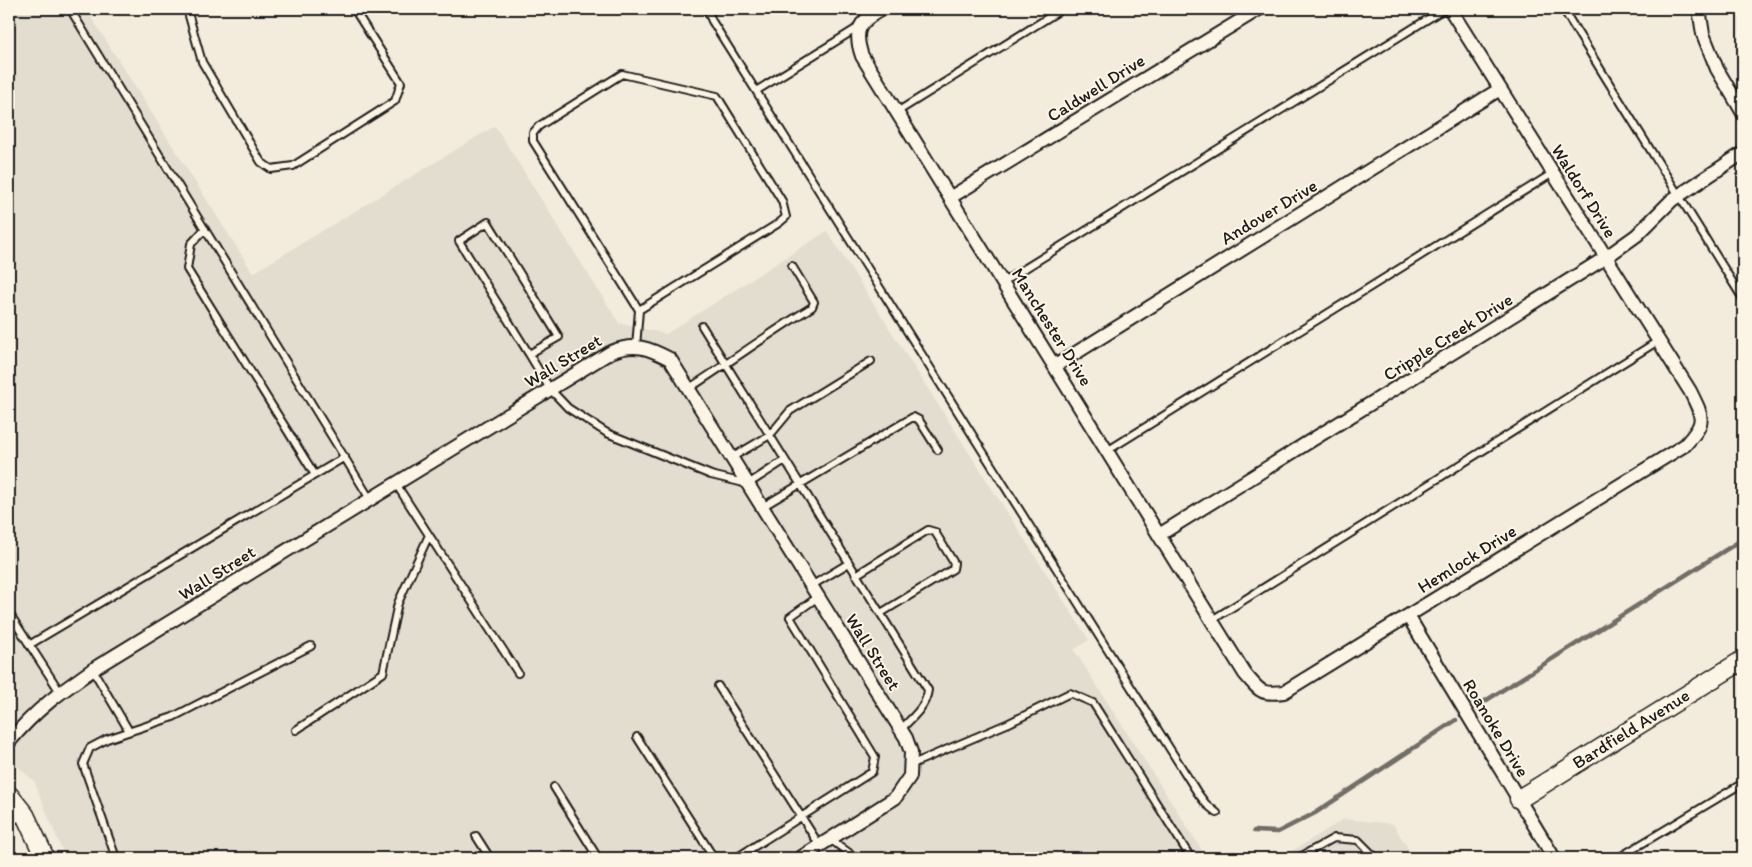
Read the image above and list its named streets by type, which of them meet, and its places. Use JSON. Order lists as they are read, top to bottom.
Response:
{
  "streets": {
    "street": [
      "Caldwell Drive",
      "Waldorf Drive",
      "Andover Drive",
      "Manchester Drive",
      "Cripple Creek Drive",
      "Wall Street",
      "Hemlock Drive",
      "Roanoke Drive",
      "Bardfield Avenue"
    ]
  },
  "crossings": [
    ["Caldwell Drive", "Manchester Drive"],
    ["Waldorf Drive", "Andover Drive"],
    ["Waldorf Drive", "Cripple Creek Drive"],
    ["Waldorf Drive", "Hemlock Drive"],
    ["Andover Drive", "Manchester Drive"],
    ["Manchester Drive", "Cripple Creek Drive"],
    ["Manchester Drive", "Hemlock Drive"],
    ["Hemlock Drive", "Roanoke Drive"],
    ["Roanoke Drive", "Bardfield Avenue"]
  ]
}
